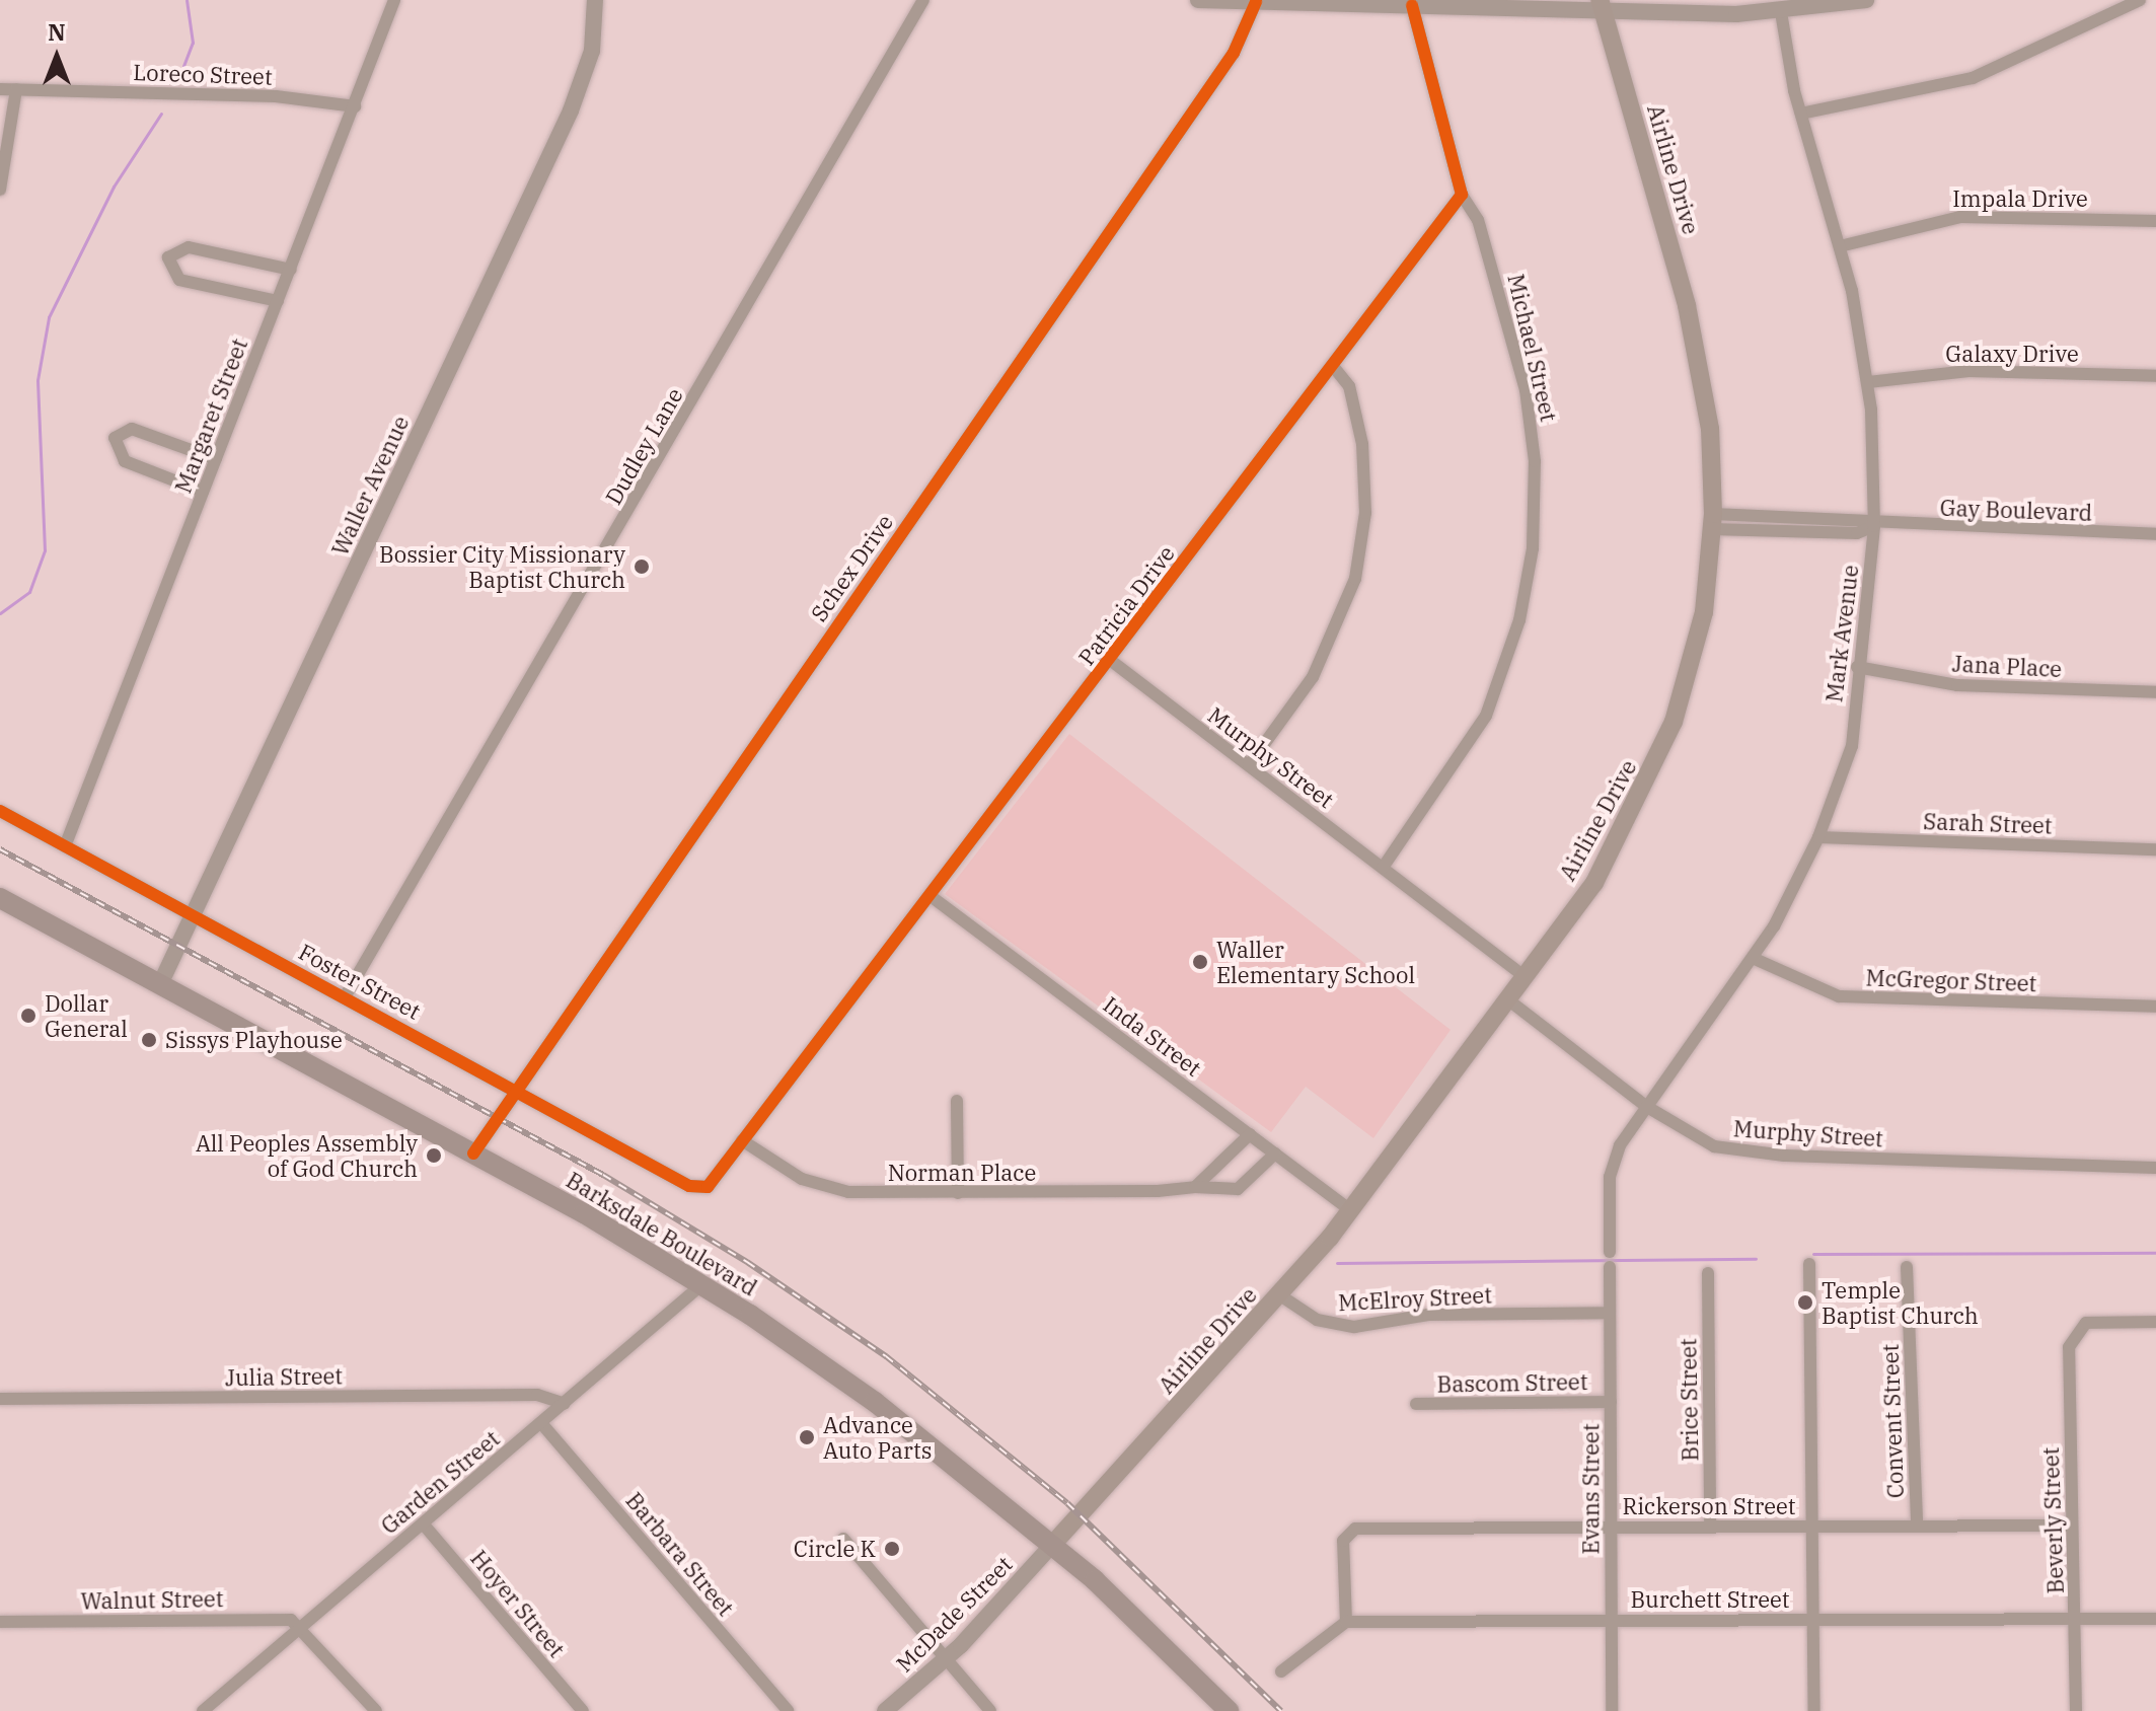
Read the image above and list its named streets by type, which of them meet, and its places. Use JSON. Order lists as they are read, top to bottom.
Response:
{
  "streets": {
    "main road": ["Airline Drive", "Barksdale Boulevard"],
    "street": [
      "Loreco Street",
      "Impala Drive",
      "Michael Street",
      "Galaxy Drive",
      "Margaret Street",
      "Dudley Lane",
      "Waller Avenue",
      "Gay Boulevard",
      "Schex Drive",
      "Patricia Drive",
      "Mark Avenue",
      "Jana Place",
      "Murphy Street",
      "Sarah Street",
      "McGregor Street",
      "Foster Street",
      "Inda Street",
      "Norman Place",
      "McElroy Street",
      "Julia Street",
      "Bascom Street",
      "Brice Street",
      "Convent Street",
      "Garden Street",
      "Evans Street",
      "Rickerson Street",
      "Beverly Street",
      "Barbara Street",
      "Walnut Street",
      "Burchett Street",
      "Hoyer Street",
      "McDade Street"
    ]
  },
  "crossings": [
    ["Loreco Street", "Margaret Street"],
    ["Airline Drive", "Gay Boulevard"],
    ["Airline Drive", "Murphy Street"],
    ["Airline Drive", "Inda Street"],
    ["Airline Drive", "Barksdale Boulevard"],
    ["Airline Drive", "McElroy Street"],
    ["Airline Drive", "McDade Street"],
    ["Impala Drive", "Mark Avenue"],
    ["Michael Street", "Patricia Drive"],
    ["Michael Street", "Murphy Street"],
    ["Galaxy Drive", "Mark Avenue"],
    ["Margaret Street", "Foster Street"],
    ["Dudley Lane", "Foster Street"],
    ["Waller Avenue", "Foster Street"],
    ["Waller Avenue", "Barksdale Boulevard"],
    ["Gay Boulevard", "Mark Avenue"],
    ["Schex Drive", "Foster Street"],
    ["Schex Drive", "Barksdale Boulevard"],
    ["Patricia Drive", "Murphy Street"],
    ["Patricia Drive", "Foster Street"],
    ["Patricia Drive", "Inda Street"],
    ["Patricia Drive", "Norman Place"],
    ["Mark Avenue", "Jana Place"],
    ["Mark Avenue", "Murphy Street"],
    ["Mark Avenue", "Sarah Street"],
    ["Mark Avenue", "McGregor Street"],
    ["Inda Street", "Norman Place"],
    ["Barksdale Boulevard", "Garden Street"],
    ["Barksdale Boulevard", "McDade Street"],
    ["McElroy Street", "Evans Street"],
    ["Julia Street", "Garden Street"],
    ["Bascom Street", "Evans Street"],
    ["Brice Street", "Rickerson Street"],
    ["Convent Street", "Rickerson Street"],
    ["Garden Street", "Barbara Street"],
    ["Garden Street", "Walnut Street"],
    ["Garden Street", "Hoyer Street"],
    ["Evans Street", "Rickerson Street"],
    ["Evans Street", "Burchett Street"],
    ["Rickerson Street", "Beverly Street"],
    ["Rickerson Street", "Burchett Street"],
    ["Beverly Street", "Burchett Street"]
  ],
  "places": [
    "Bossier City Missionary Baptist Church",
    "Waller Elementary School",
    "Dollar General",
    "Sissys Playhouse",
    "All Peoples Assembly of God Church",
    "Temple Baptist Church",
    "Advance Auto Parts",
    "Circle K"
  ],
  "north": "top"
}
